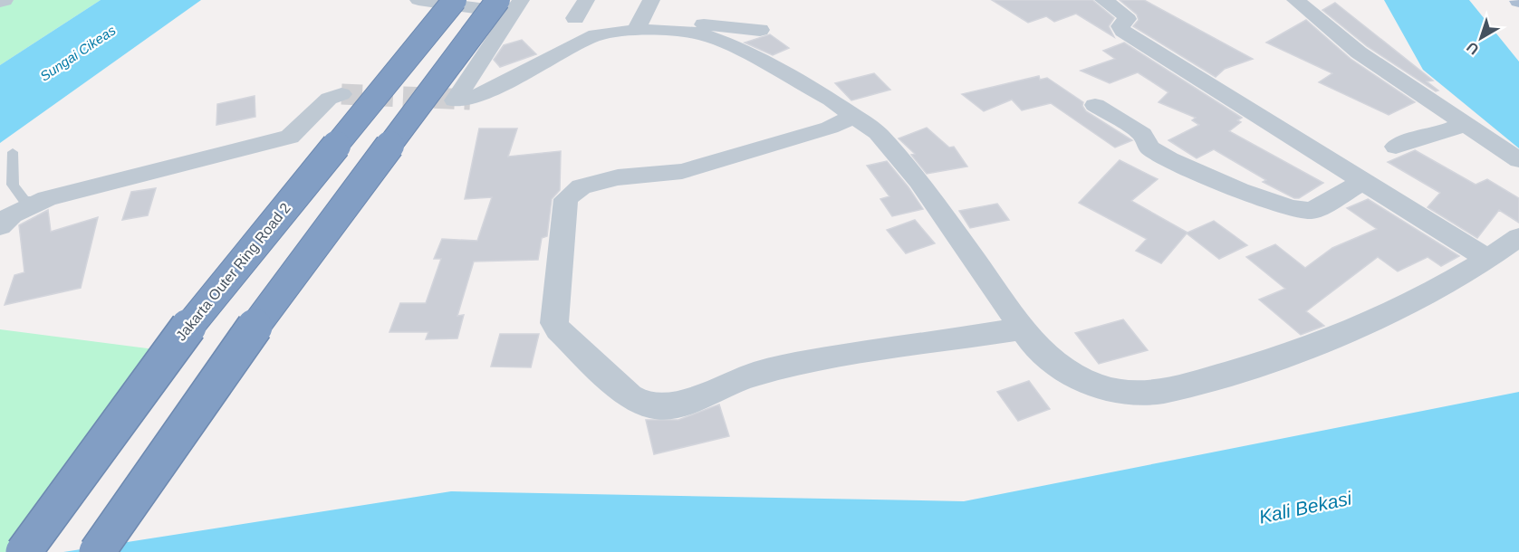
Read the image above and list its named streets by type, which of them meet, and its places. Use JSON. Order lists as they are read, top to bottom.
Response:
{
  "streets": {
    "highway": ["Jakarta Outer Ring Road 2"]
  },
  "water": ["Sungai Cikeas", "Kali Bekasi"],
  "north": "bottom left"
}
